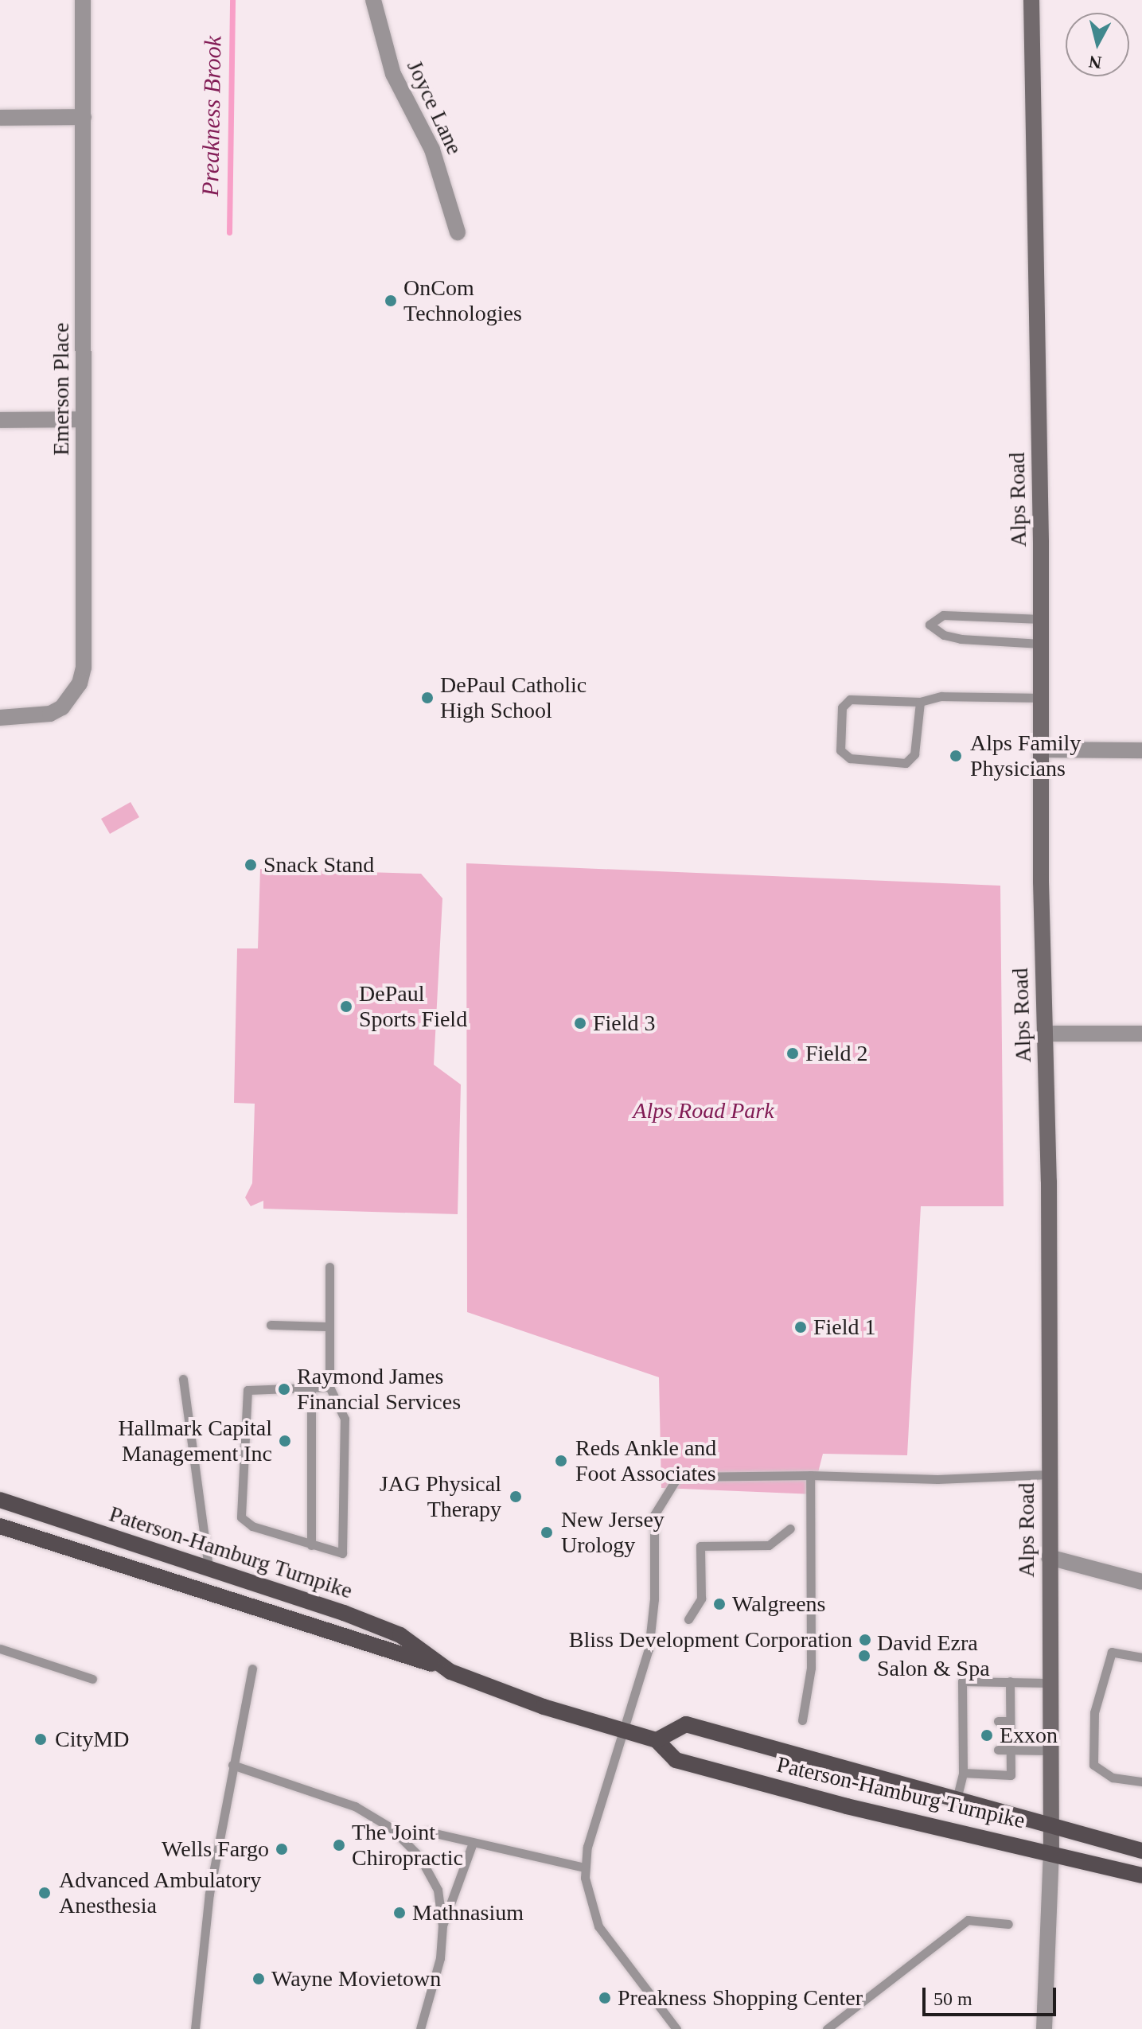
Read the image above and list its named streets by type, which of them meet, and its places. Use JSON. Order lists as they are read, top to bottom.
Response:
{
  "streets": {
    "main road": ["Alps Road", "Paterson-Hamburg Turnpike"],
    "street": ["Joyce Lane", "Emerson Place"]
  },
  "crossings": [
    ["Alps Road", "Paterson-Hamburg Turnpike"]
  ],
  "water": ["Preakness Brook"],
  "parks": ["Alps Road Park"],
  "places": [
    "OnCom Technologies",
    "DePaul Catholic High School",
    "Alps Family Physicians",
    "Snack Stand",
    "DePaul Sports Field",
    "Field 3",
    "Field 2",
    "Field 1",
    "Raymond James Financial Services",
    "Hallmark Capital Management Inc",
    "Reds Ankle and Foot Associates",
    "JAG Physical Therapy",
    "New Jersey Urology",
    "Walgreens",
    "Bliss Development Corporation",
    "David Ezra Salon & Spa",
    "Exxon",
    "CityMD",
    "The Joint Chiropractic",
    "Wells Fargo",
    "Advanced Ambulatory Anesthesia",
    "Mathnasium",
    "Wayne Movietown",
    "Preakness Shopping Center"
  ],
  "scale_bar": "50 m",
  "north": "bottom"
}
